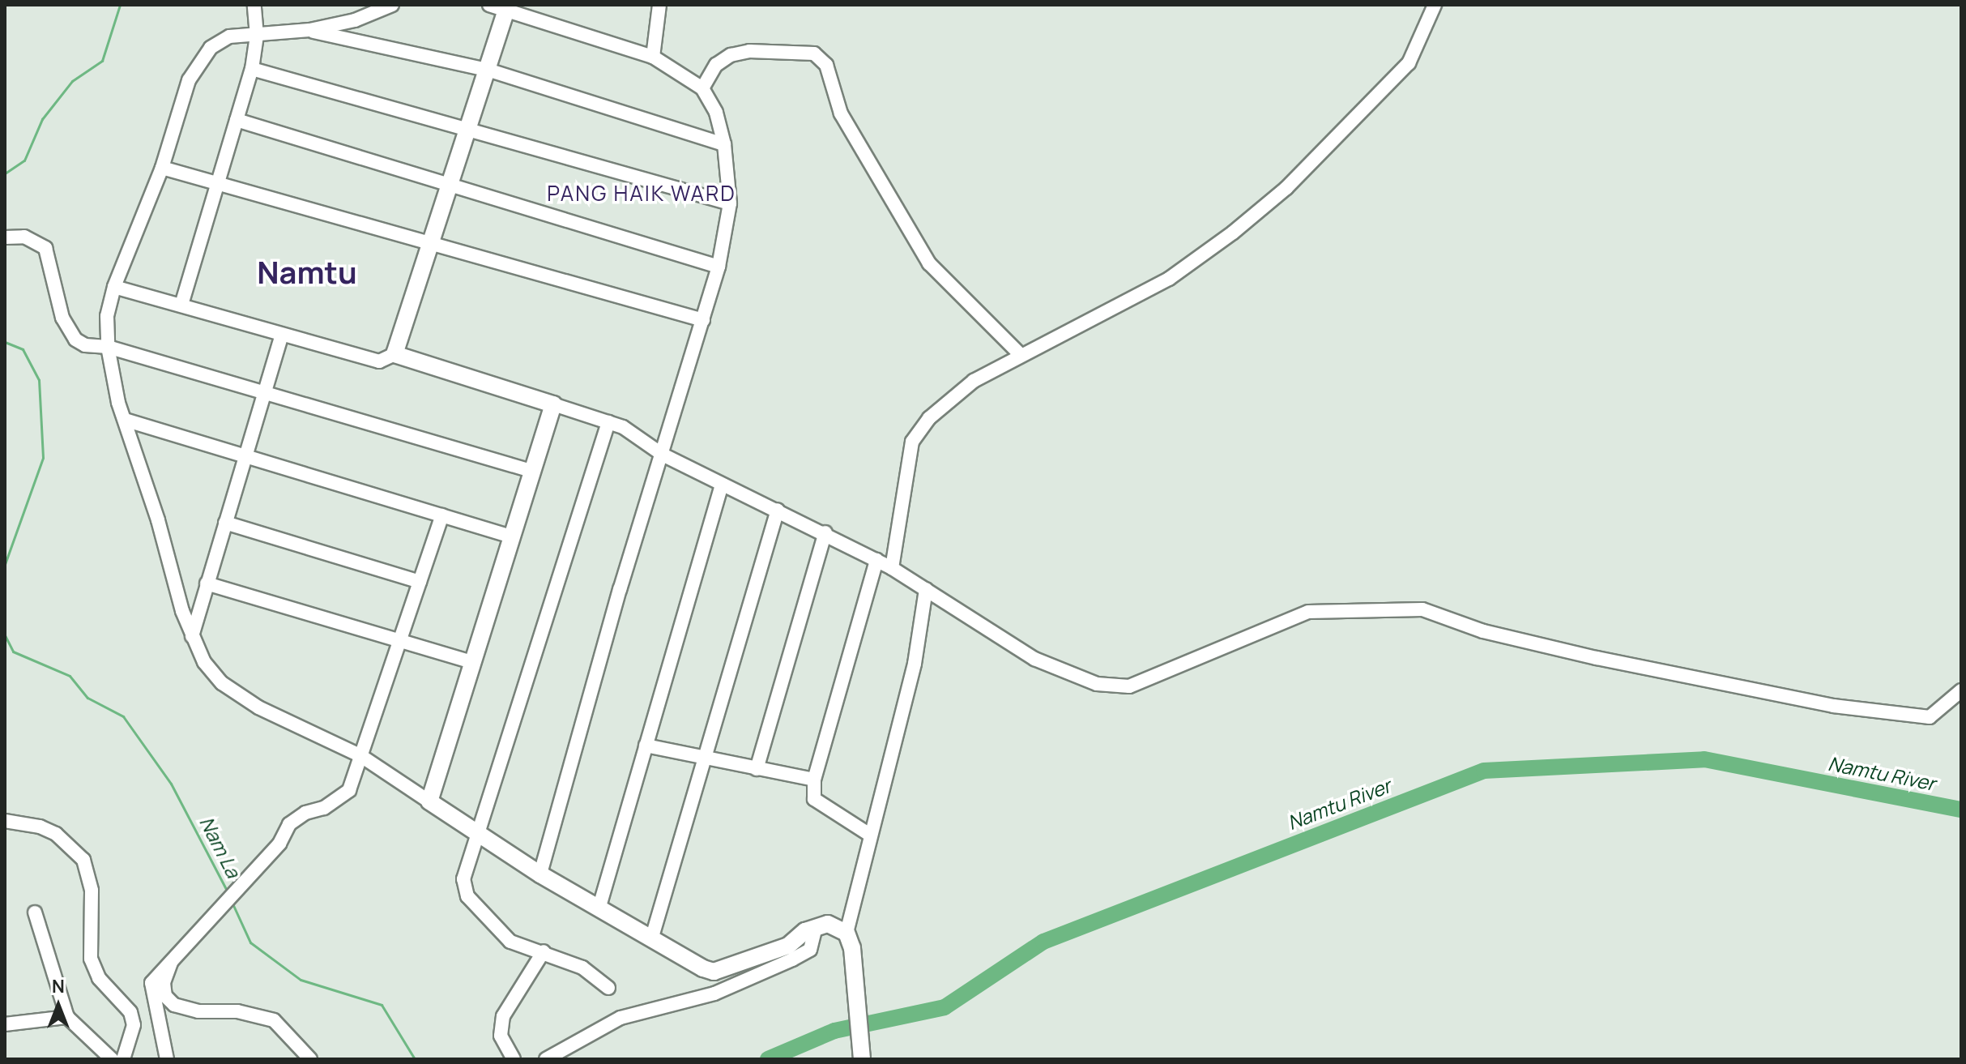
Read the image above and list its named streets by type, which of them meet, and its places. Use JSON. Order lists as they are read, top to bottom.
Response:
{
  "districts": ["PANG HAIK WARD", "Namtu"],
  "water": ["Namtu River", "Nam La"],
  "north": "top"
}
